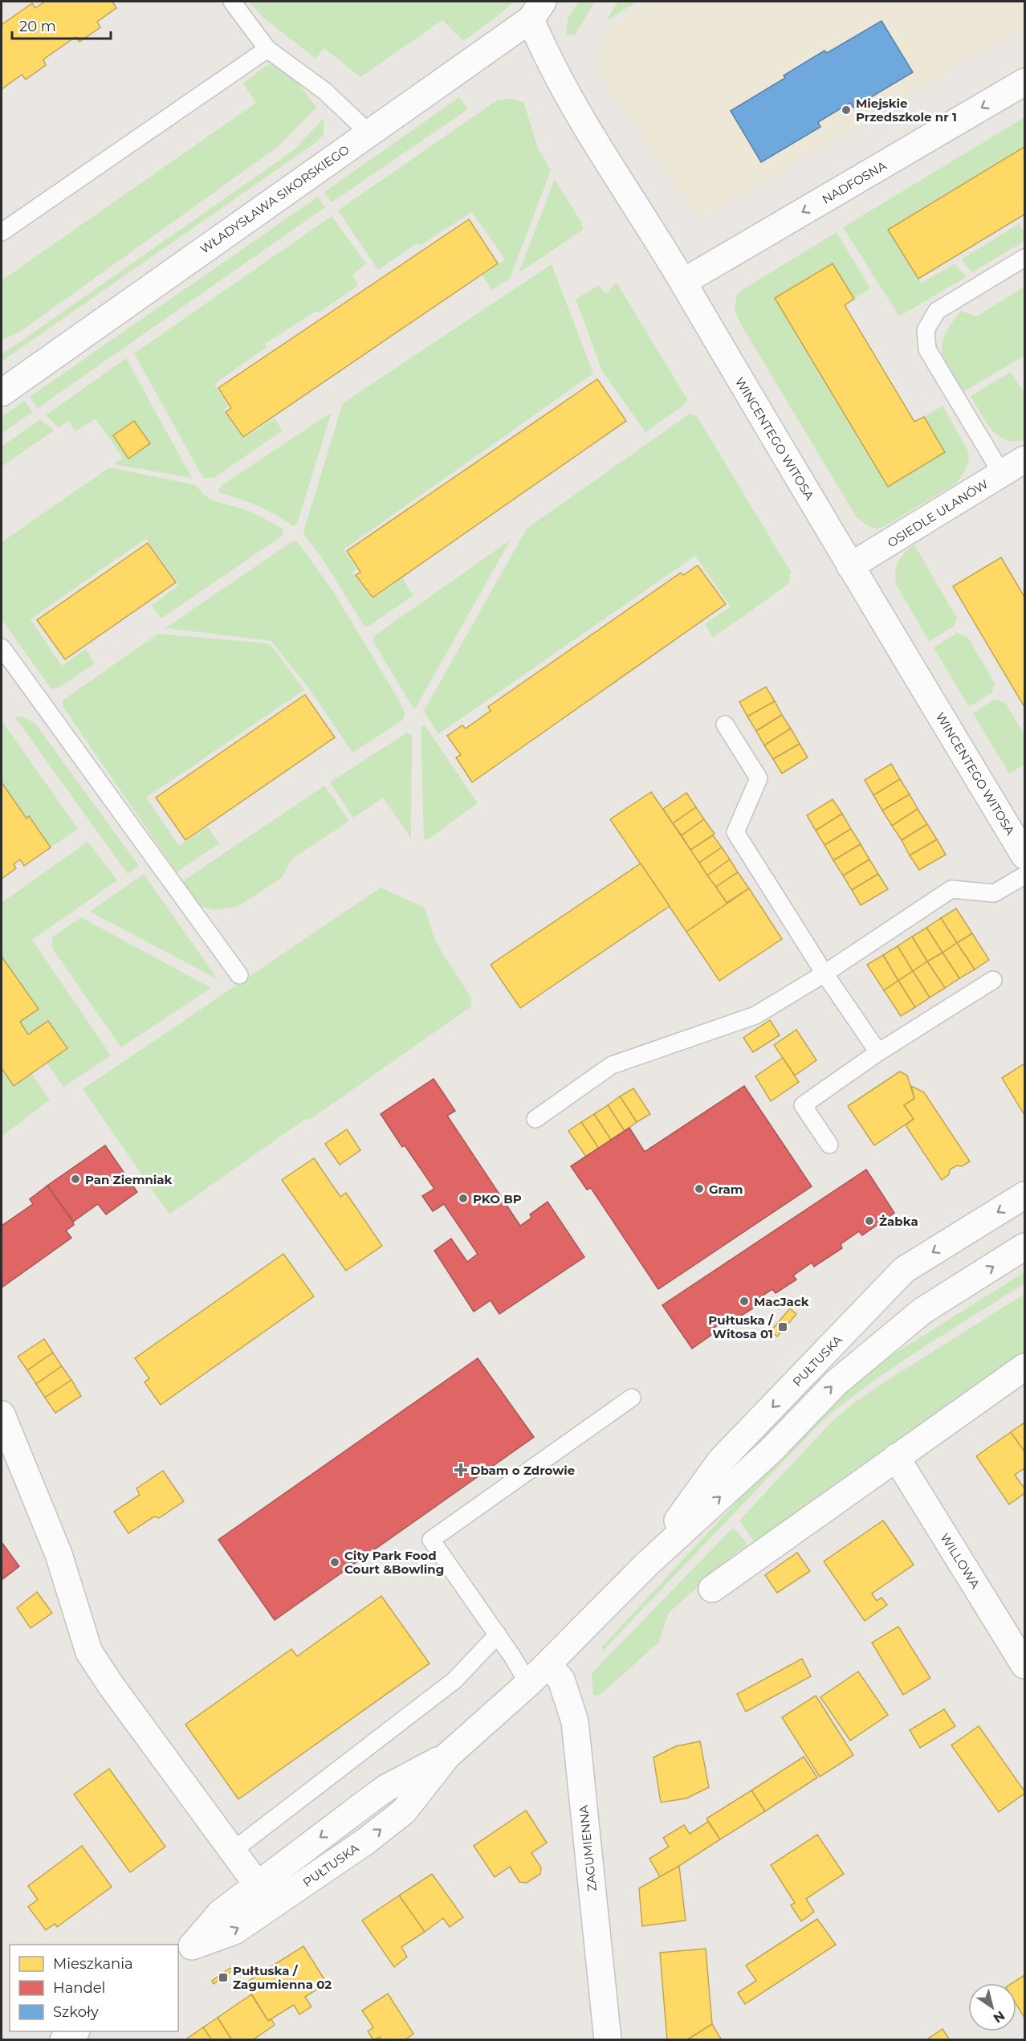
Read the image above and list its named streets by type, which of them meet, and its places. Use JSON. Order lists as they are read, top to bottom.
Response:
{
  "streets": {
    "street": [
      "NADFOSNA",
      "WŁADYSŁAWA SIKORSKIEGO",
      "WINCENTEGO WITOSA",
      "OSIEDLE UŁANÓW",
      "PUŁTUSKA",
      "WILLOWA",
      "ZAGUMIENNA"
    ]
  },
  "crossings": [
    ["NADFOSNA", "WINCENTEGO WITOSA"],
    ["WŁADYSŁAWA SIKORSKIEGO", "WINCENTEGO WITOSA"],
    ["WINCENTEGO WITOSA", "OSIEDLE UŁANÓW"],
    ["PUŁTUSKA", "ZAGUMIENNA"]
  ],
  "one_way": ["NADFOSNA"],
  "places": {
    "other": [
      "Miejskie Przedszkole nr 1",
      "Pan Ziemniak",
      "Gram",
      "PKO BP",
      "Żabka",
      "MacJack",
      "City Park Food Court &Bowling"
    ],
    "transit": ["Pułtuska / Witosa 01", "Pułtuska / Zagumienna 02"],
    "health": ["Dbam o Zdrowie"]
  },
  "legend": ["Mieszkania", "Handel", "Szkoły"],
  "scale_bar": "20 m",
  "north": "bottom right"
}
